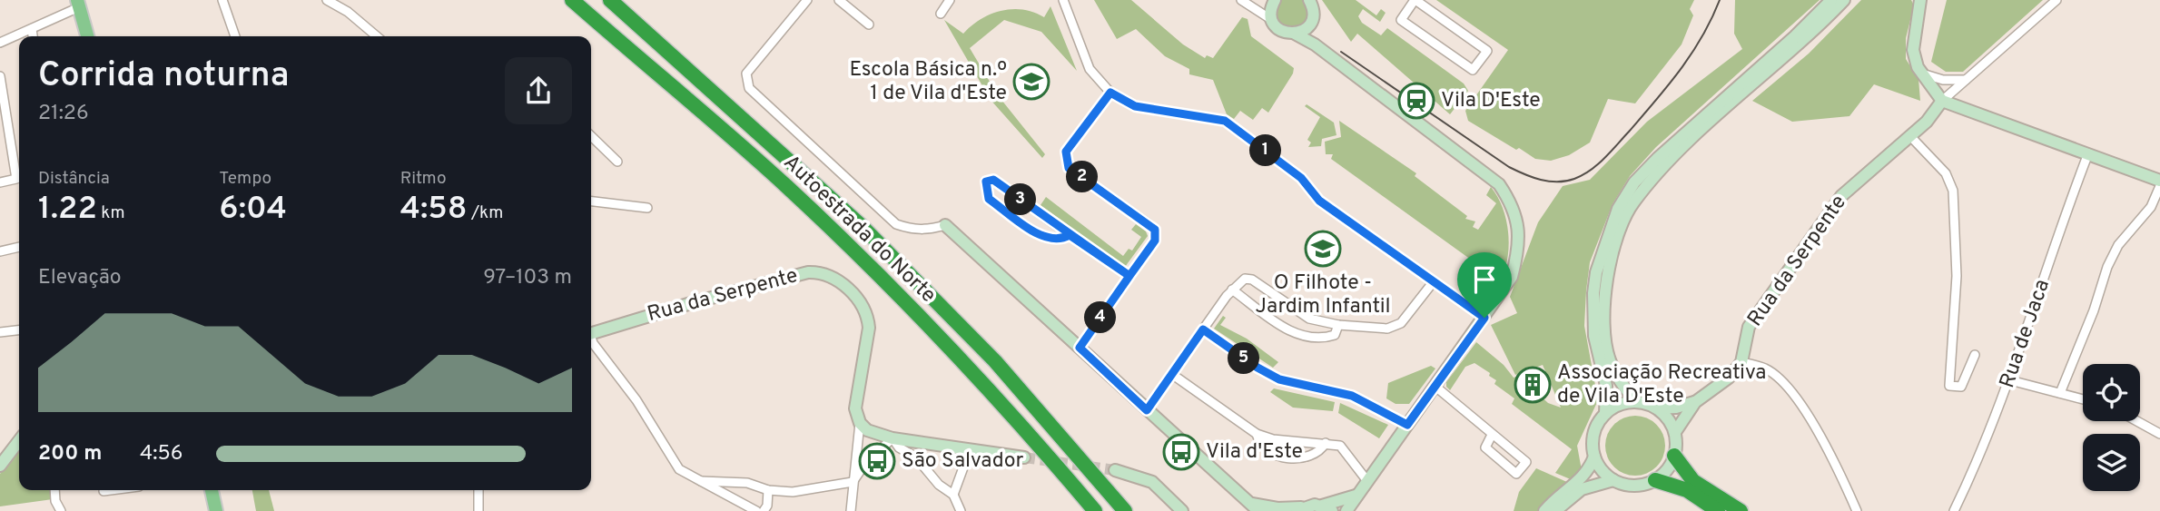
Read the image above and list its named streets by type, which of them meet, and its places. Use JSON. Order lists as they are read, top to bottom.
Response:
{
  "streets": {
    "highway": ["Autoestrada do Norte"],
    "street": ["Rua da Serpente", "Rua de Jaca"]
  },
  "places": {
    "school or university": ["Escola Básica n.º 1 de Vila d'Este", "O Filhote - Jardim Infantil"],
    "station": ["Vila D'Este"],
    "building": ["Associação Recreativa de Vila D'Este"],
    "bus stop": ["Vila d'Este", "São Salvador"]
  },
  "page": {
    "heading": ["Corrida noturna", "21:26"],
    "pins": [
      "1",
      "2",
      "3",
      "4",
      "5"
    ],
    "stats": [
      ["Distância", "1.22 km"],
      ["Tempo", "6:04"],
      ["Ritmo", "4:58 /km"]
    ],
    "chart": ["Elevação", "97–103 m"],
    "list": [
      {
        "name": "200 m",
        "note": "4:56"
      }
    ]
  }
}
